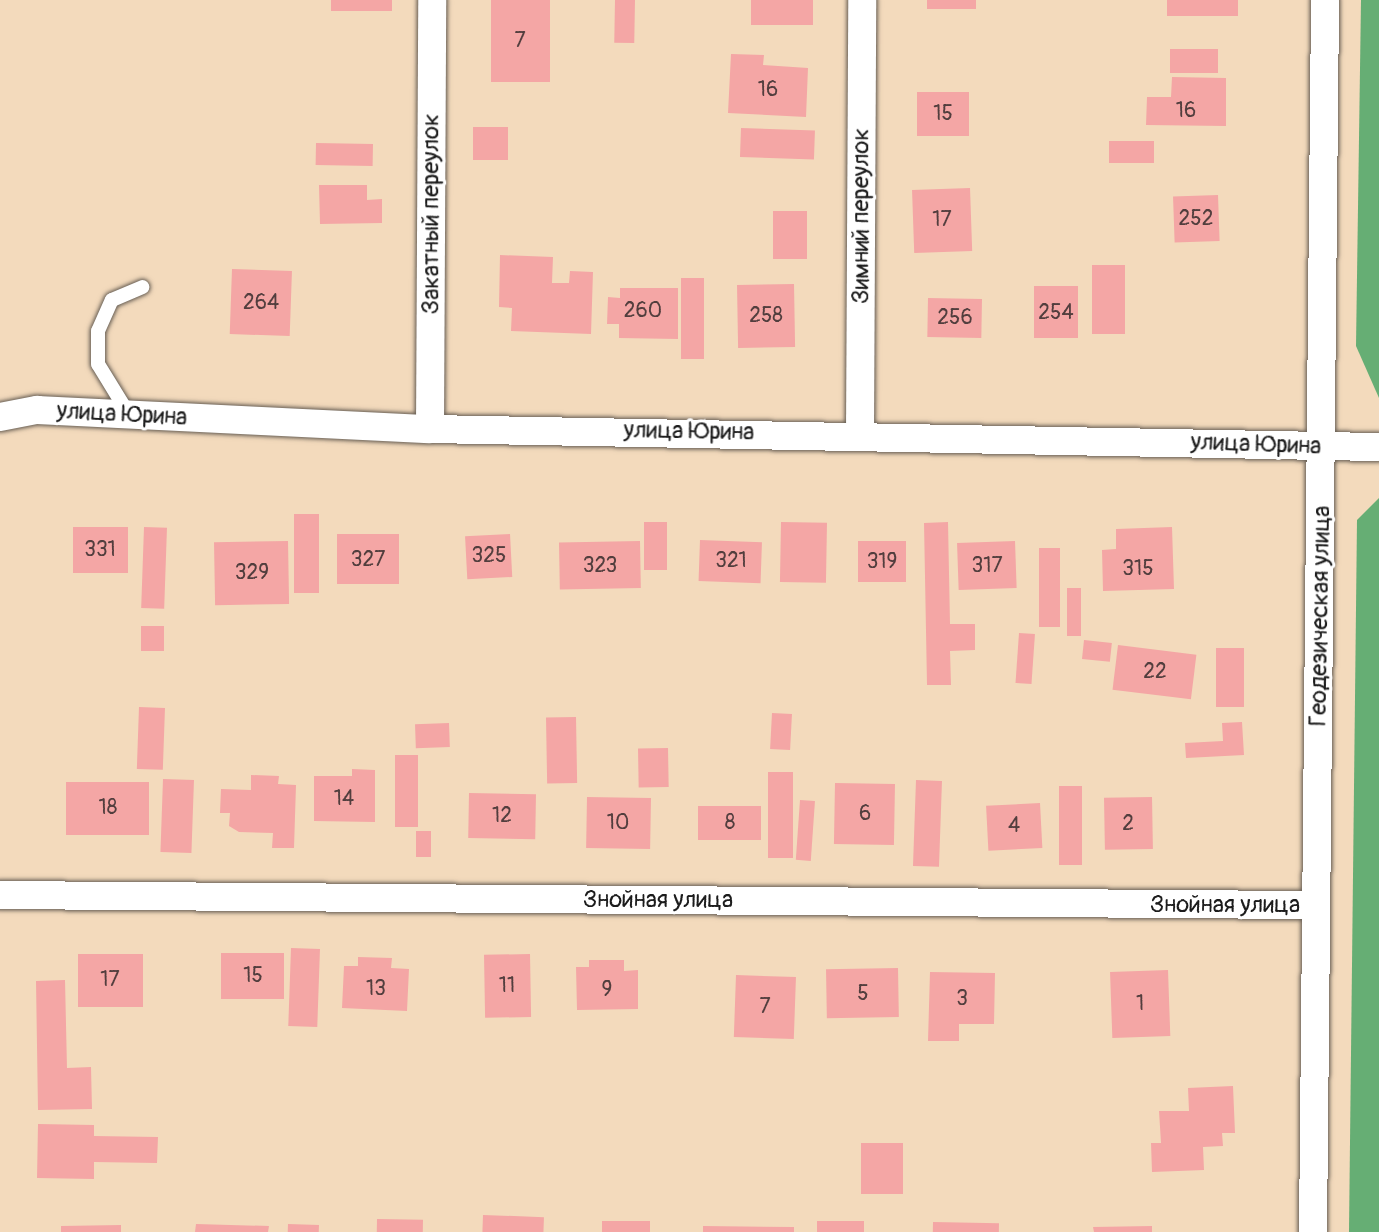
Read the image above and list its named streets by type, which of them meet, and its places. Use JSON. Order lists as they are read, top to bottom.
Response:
{
  "streets": {
    "street": [
      "Закатный переулок",
      "Зимний переулок",
      "улица Юрина",
      "Геодезическая улица",
      "Знойная улица"
    ]
  },
  "crossings": [
    ["Закатный переулок", "улица Юрина"],
    ["Зимний переулок", "улица Юрина"],
    ["улица Юрина", "Геодезическая улица"],
    ["Геодезическая улица", "Знойная улица"]
  ],
  "house_numbers": [
    "7",
    "16",
    "16",
    "15",
    "252",
    "17",
    "264",
    "260",
    "254",
    "258",
    "256",
    "331",
    "325",
    "327",
    "321",
    "319",
    "323",
    "317",
    "315",
    "329",
    "22",
    "14",
    "18",
    "6",
    "12",
    "10",
    "8",
    "2",
    "4",
    "15",
    "17",
    "11",
    "13",
    "9",
    "5",
    "3",
    "1",
    "7"
  ]
}
